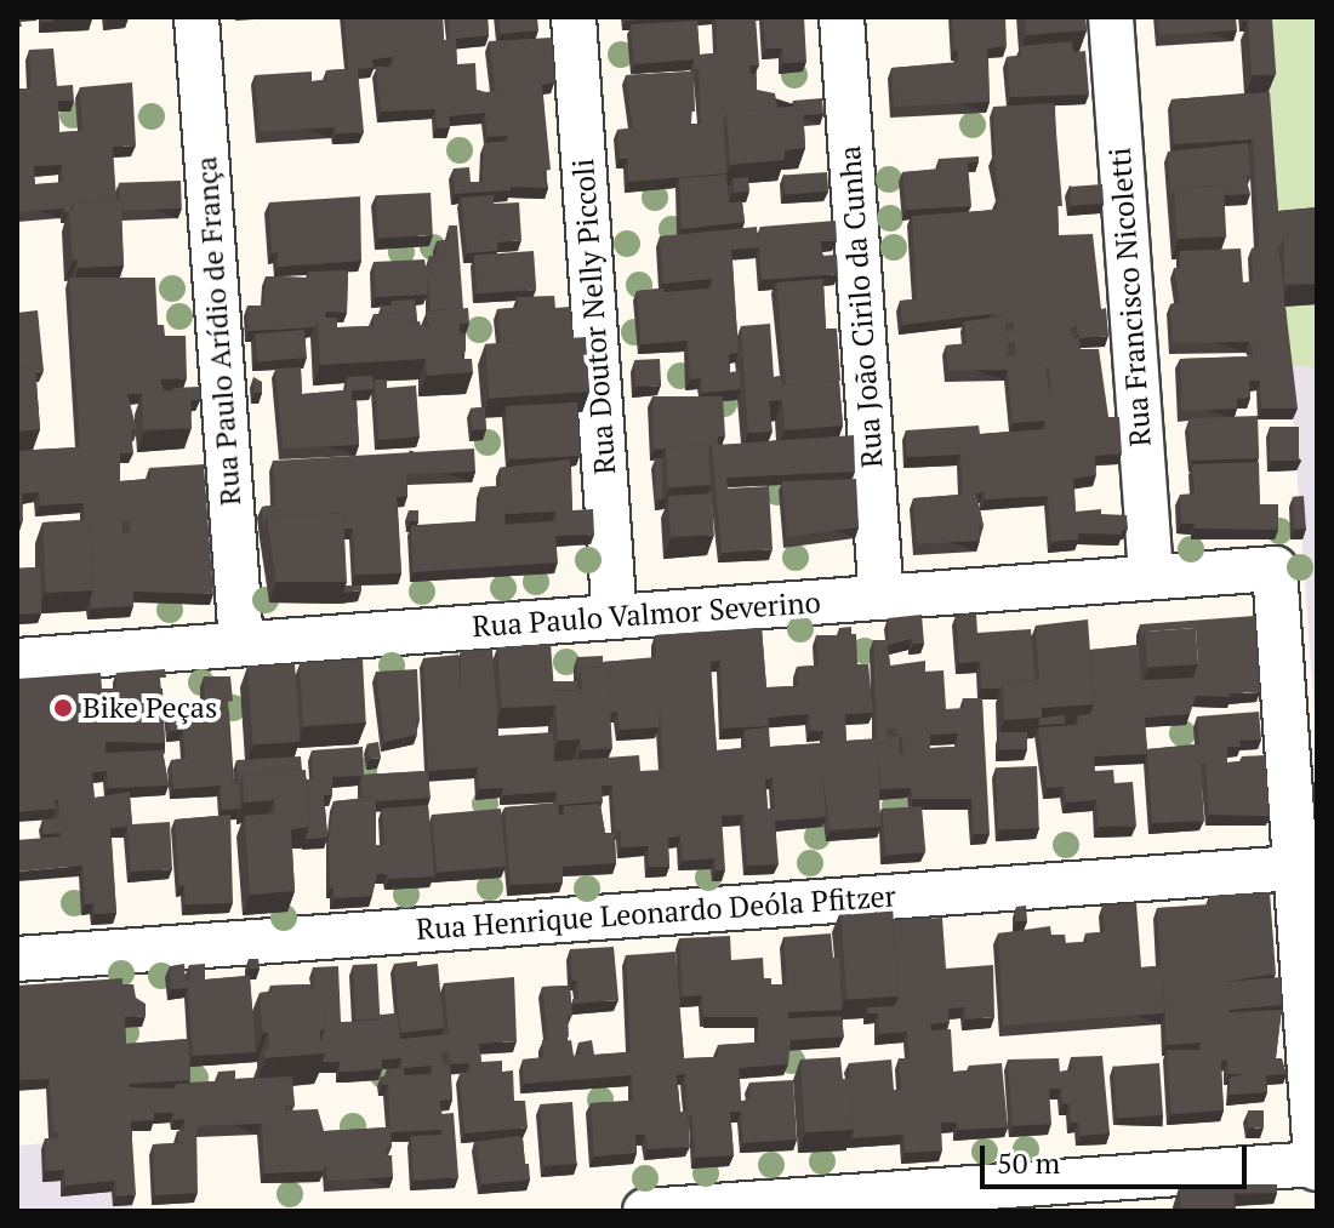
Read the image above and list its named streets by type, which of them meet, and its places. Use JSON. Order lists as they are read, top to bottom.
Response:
{
  "streets": {
    "street": [
      "Rua Francisco Nicoletti",
      "Rua João Cirilo da Cunha",
      "Rua Doutor Nelly Piccoli",
      "Rua Paulo Arídio de França",
      "Rua Paulo Valmor Severino",
      "Rua Henrique Leonardo Deóla Pfitzer"
    ]
  },
  "crossings": [
    ["Rua Francisco Nicoletti", "Rua Paulo Valmor Severino"],
    ["Rua João Cirilo da Cunha", "Rua Paulo Valmor Severino"],
    ["Rua Doutor Nelly Piccoli", "Rua Paulo Valmor Severino"],
    ["Rua Paulo Arídio de França", "Rua Paulo Valmor Severino"],
    ["Rua Paulo Valmor Severino", "Rua Henrique Leonardo Deóla Pfitzer"]
  ],
  "places": ["Bike Peças"],
  "scale_bar": "50 m"
}
